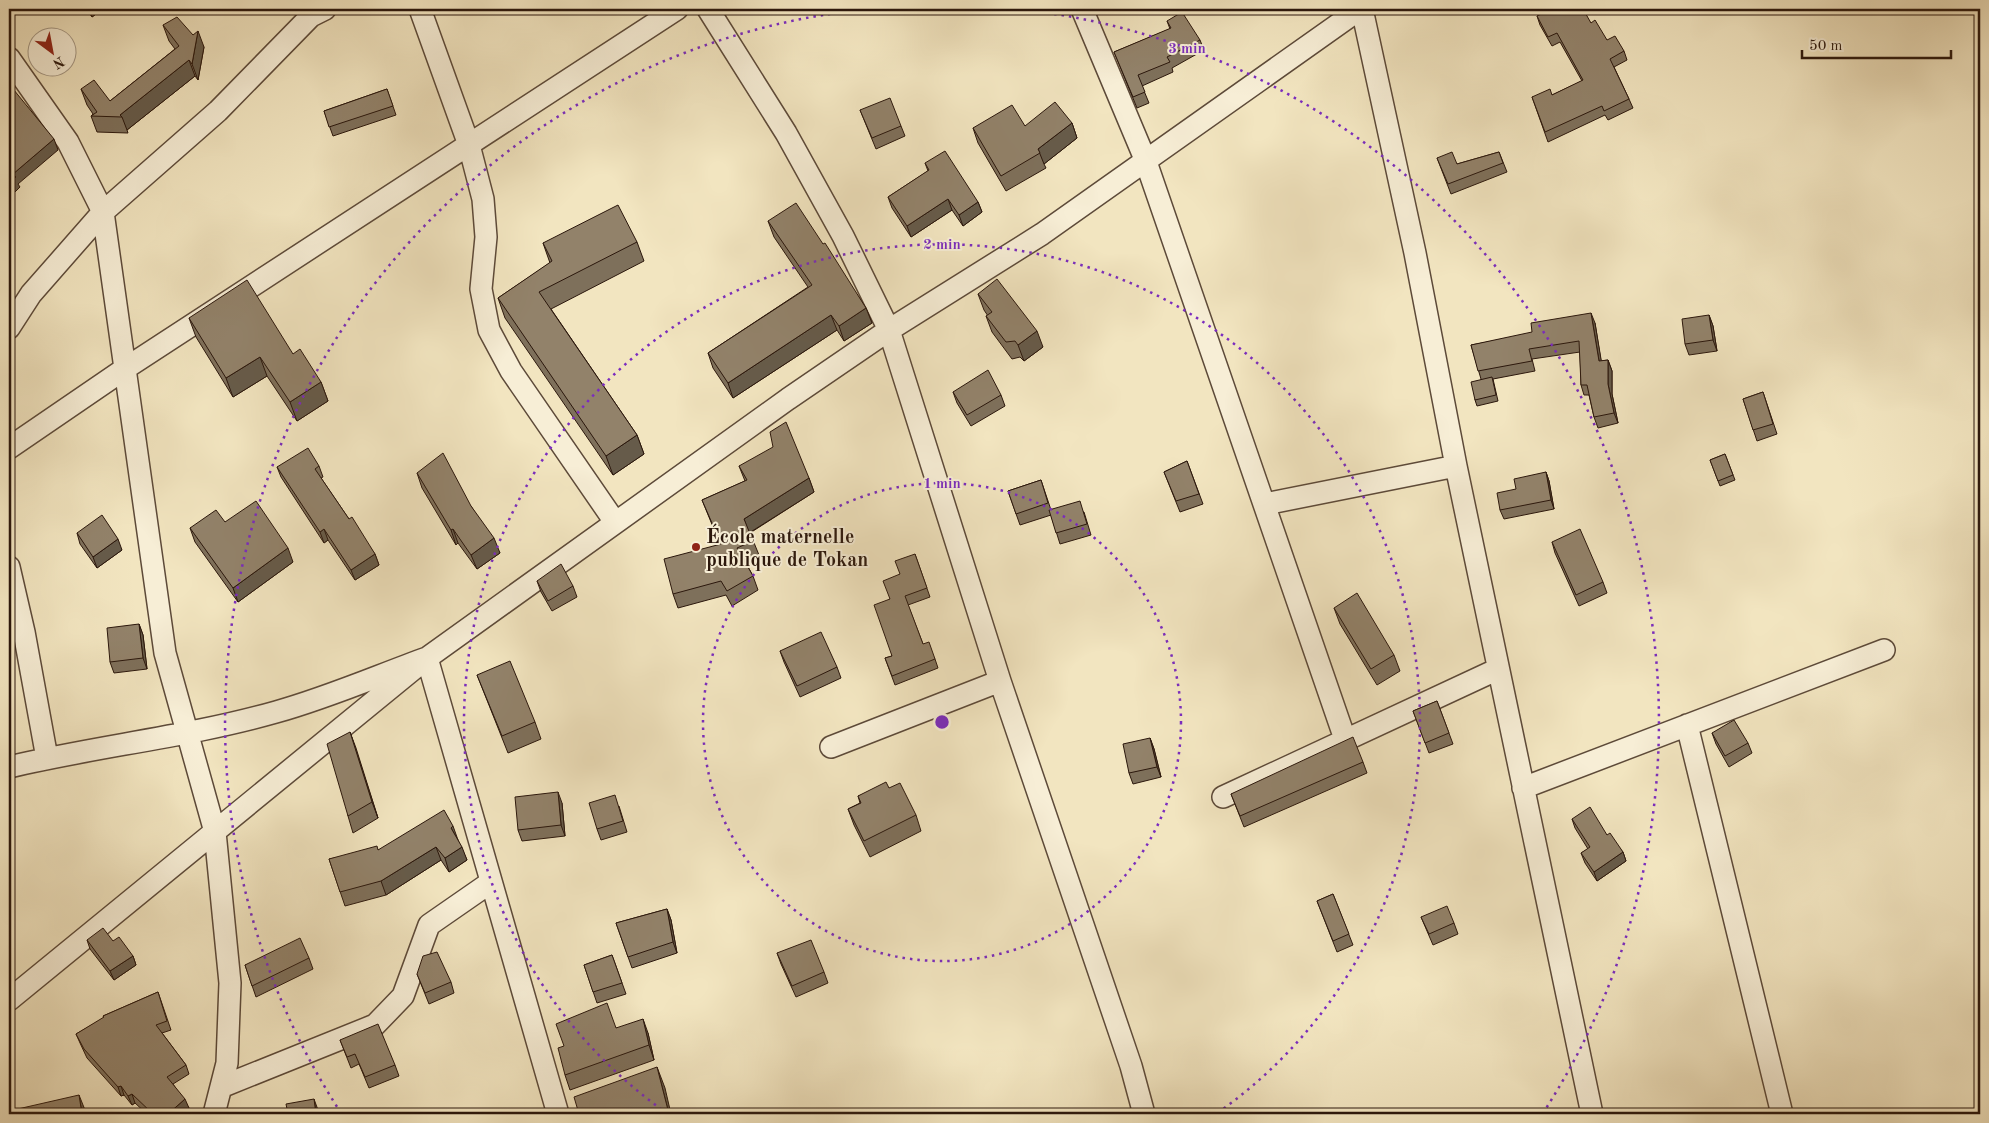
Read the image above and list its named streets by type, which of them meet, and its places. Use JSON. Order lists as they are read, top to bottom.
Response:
{
  "places": ["École maternelle publique de Tokan"],
  "scale_bar": "50 m",
  "north": "bottom right",
  "rings": ["3 min", "2 min", "1 min"]
}
